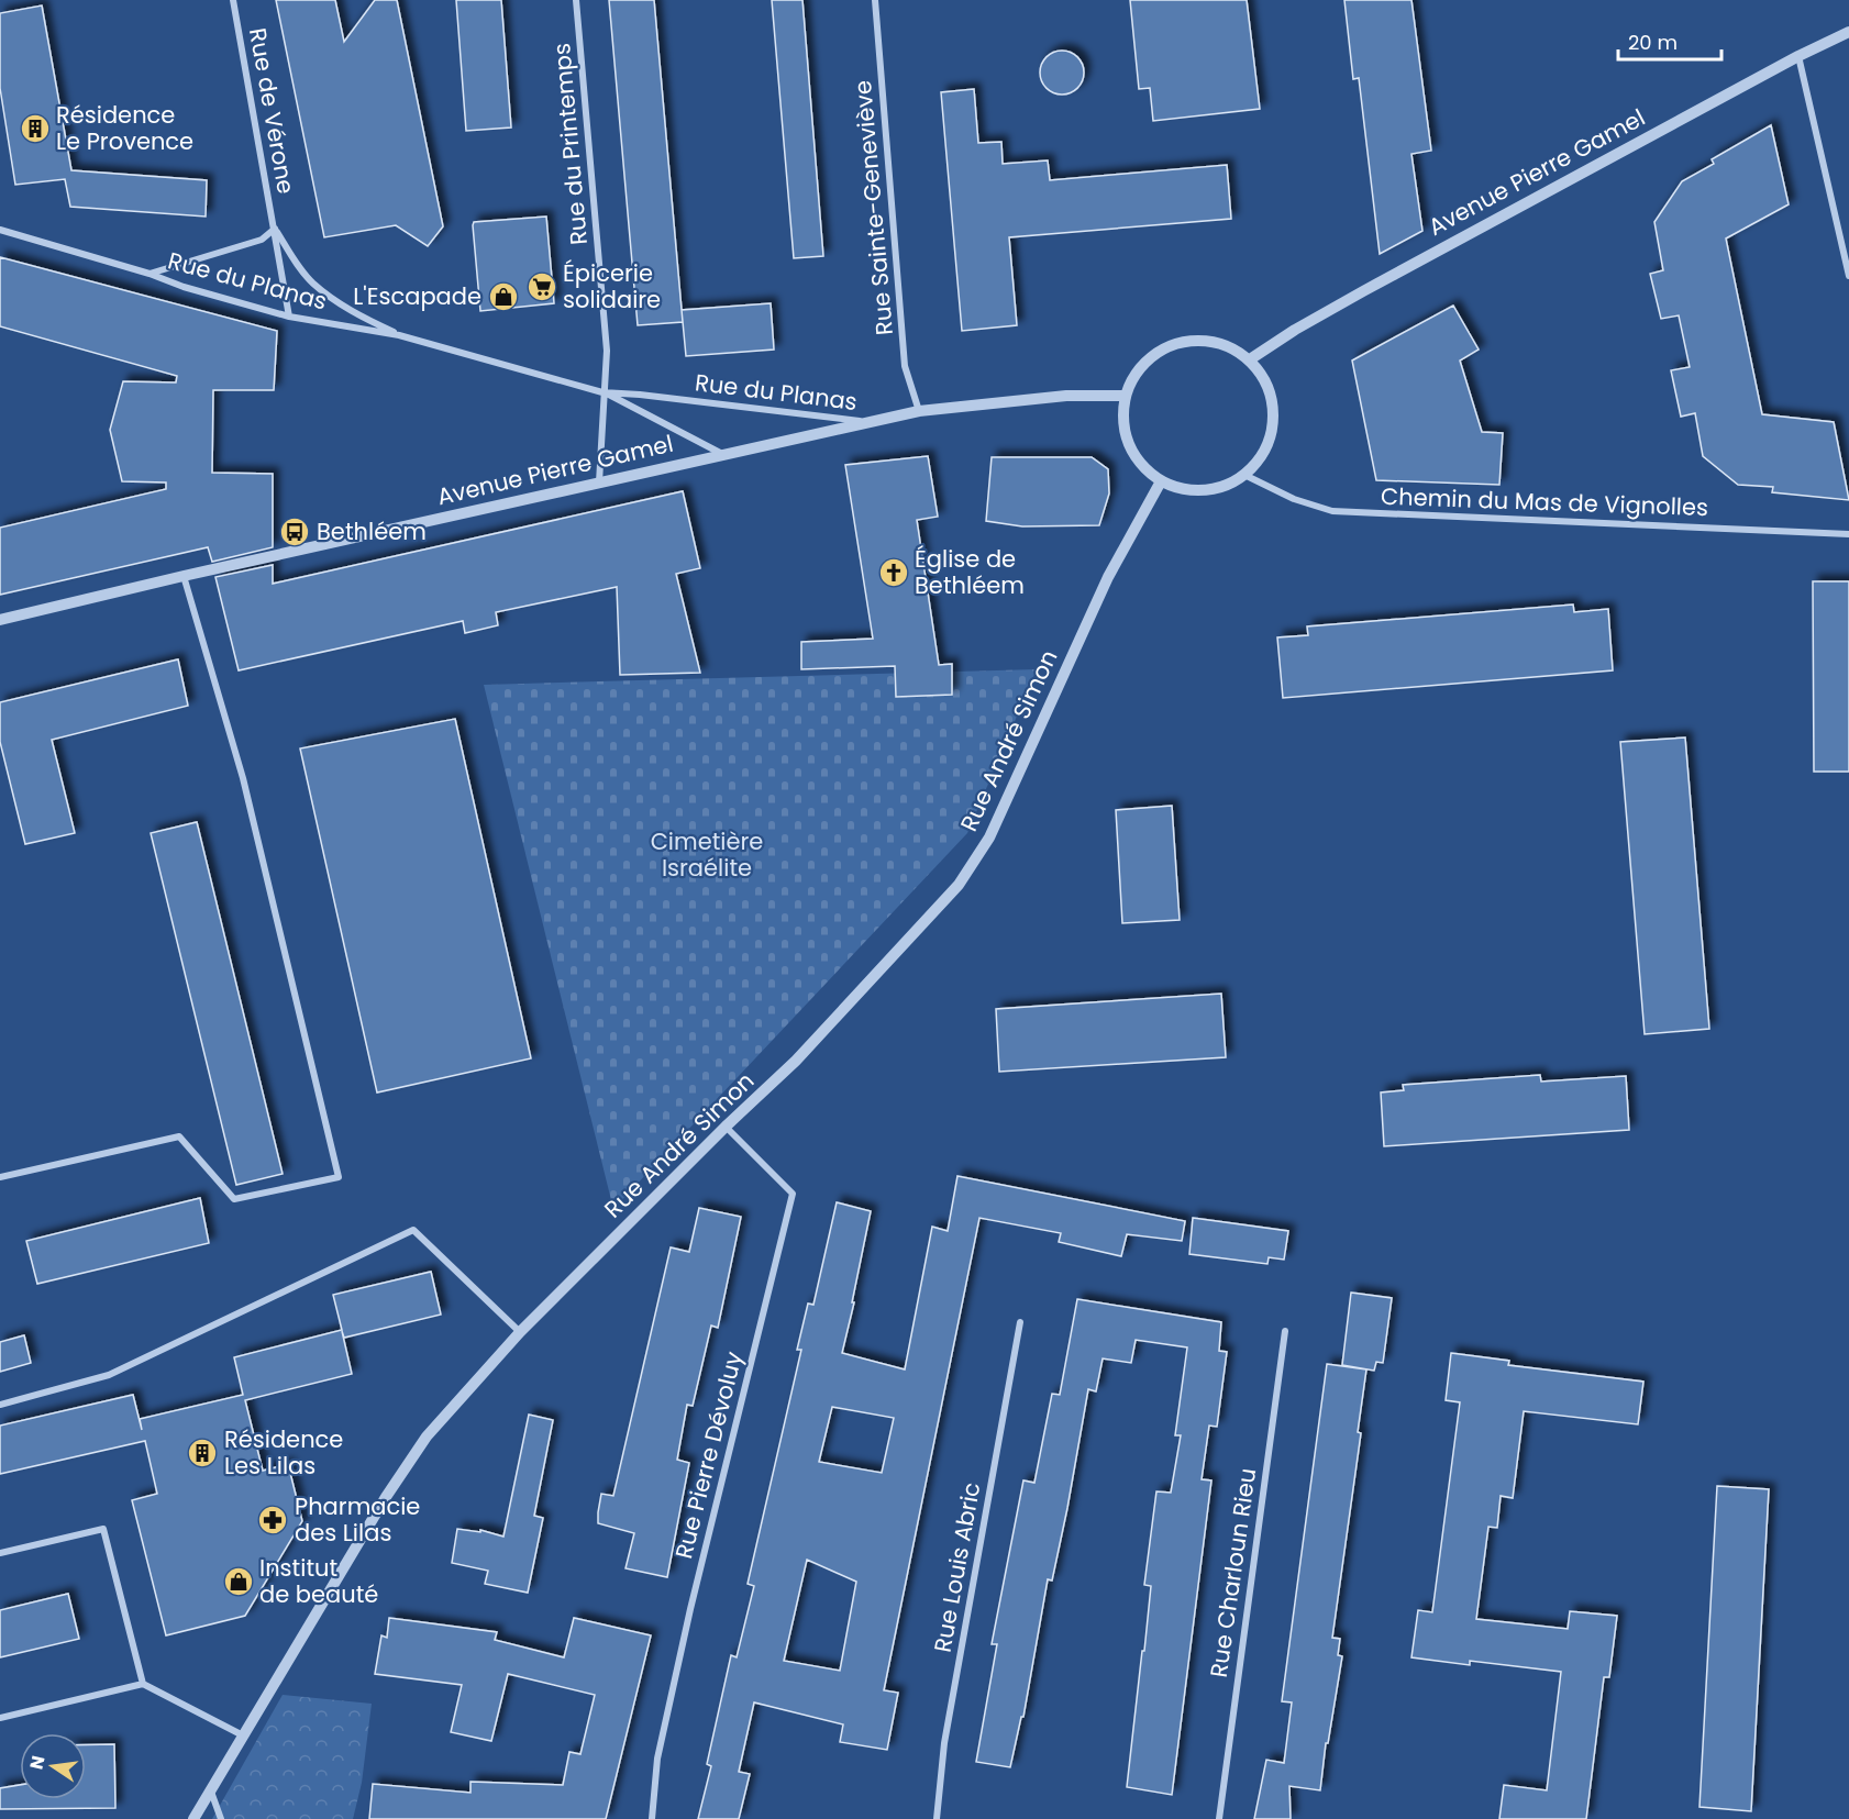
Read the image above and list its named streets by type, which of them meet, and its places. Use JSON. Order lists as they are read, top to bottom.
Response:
{
  "streets": {
    "street": [
      "Rue de Vérone",
      "Rue du Printemps",
      "Avenue Pierre Gamel",
      "Rue Sainte-Geneviève",
      "Rue du Planas",
      "Chemin du Mas de Vignolles",
      "Rue André Simon",
      "Rue Pierre Dévoluy",
      "Rue Louis Abric",
      "Rue Charloun Rieu"
    ]
  },
  "crossings": [
    ["Rue de Vérone", "Rue du Planas"],
    ["Rue du Printemps", "Avenue Pierre Gamel"],
    ["Rue du Printemps", "Rue du Planas"],
    ["Avenue Pierre Gamel", "Rue Sainte-Geneviève"],
    ["Avenue Pierre Gamel", "Rue du Planas"],
    ["Avenue Pierre Gamel", "Chemin du Mas de Vignolles"],
    ["Avenue Pierre Gamel", "Rue André Simon"],
    ["Chemin du Mas de Vignolles", "Rue André Simon"],
    ["Rue André Simon", "Rue Pierre Dévoluy"]
  ],
  "parks": ["Cimetière Israélite"],
  "places": {
    "building": ["Résidence Le Provence", "Résidence Les Lilas"],
    "supermarket": ["Épicerie solidaire"],
    "shop": ["L'Escapade", "Institut de beauté"],
    "bus stop": ["Bethléem"],
    "church": ["Église de Bethléem"],
    "pharmacy": ["Pharmacie des Lilas"]
  },
  "scale_bar": "20 m",
  "north": "left"
}
